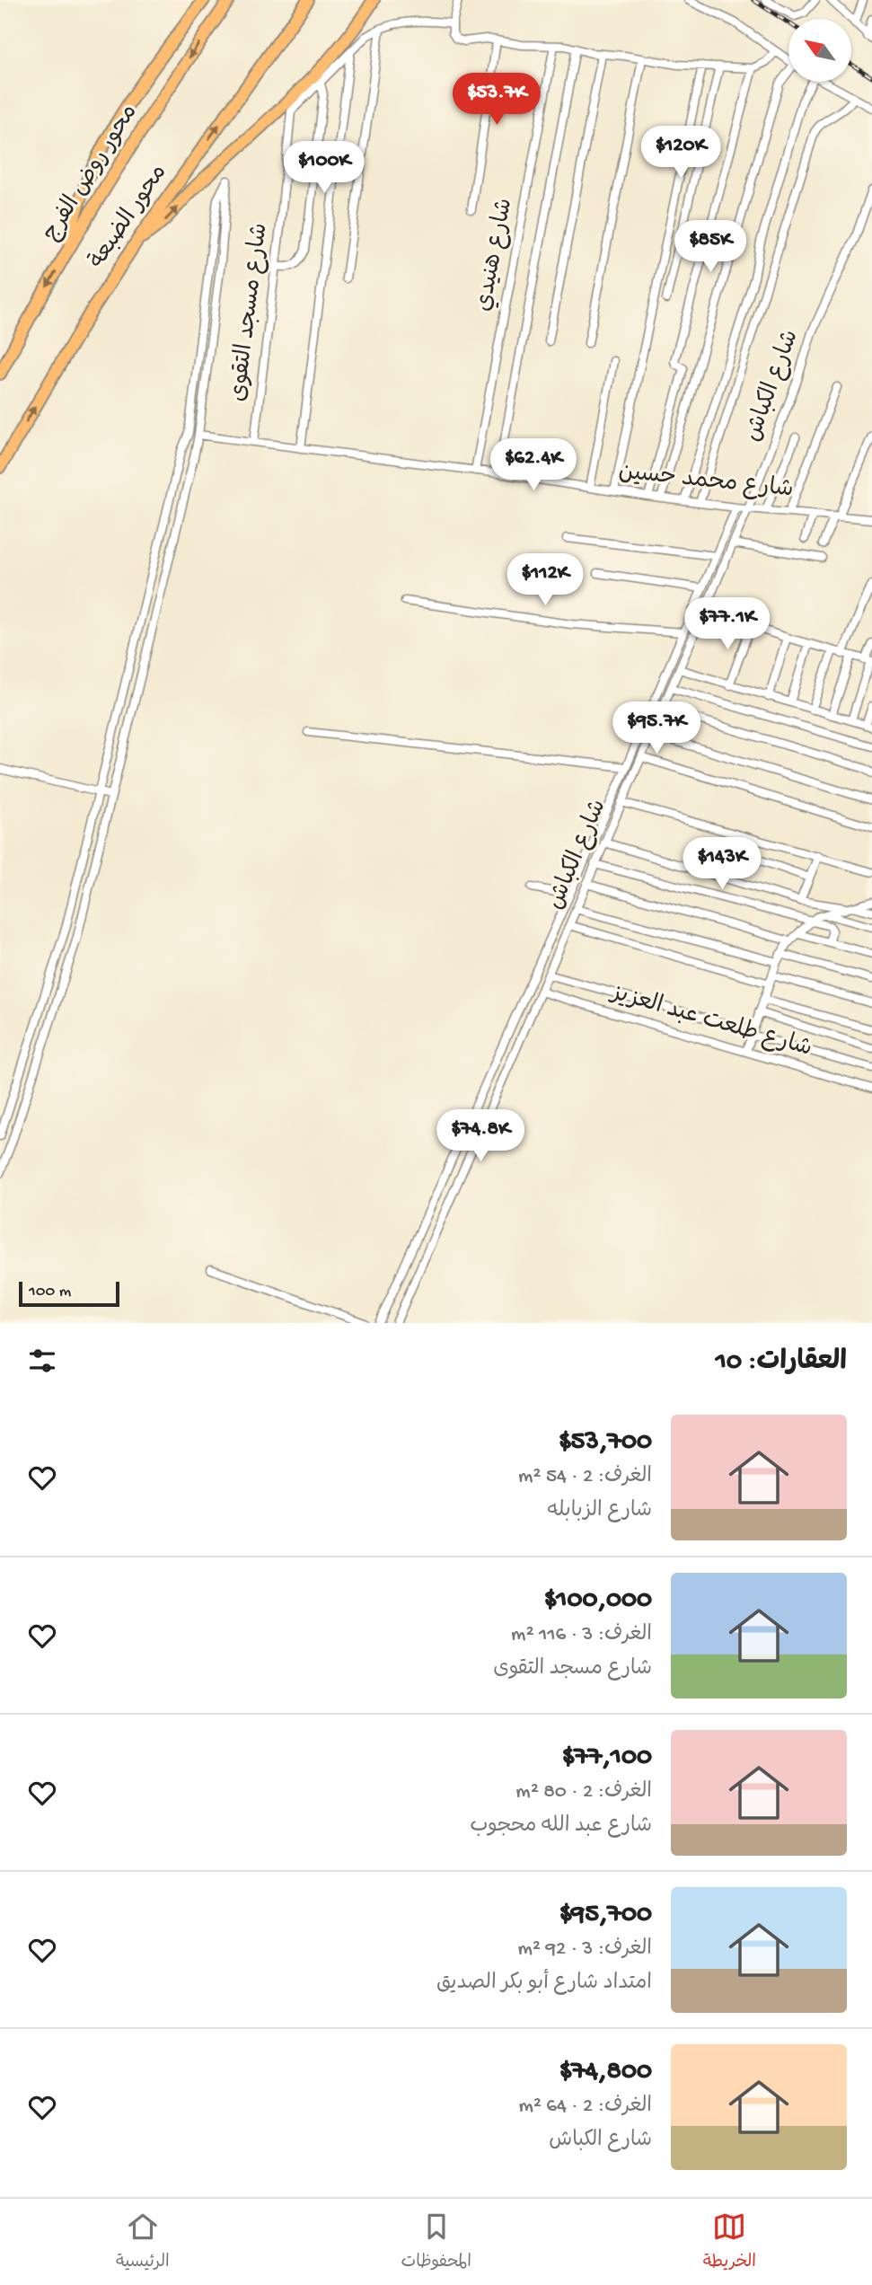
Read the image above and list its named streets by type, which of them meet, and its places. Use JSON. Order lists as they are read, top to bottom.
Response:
{
  "streets": {
    "highway": ["محور روض الفرج", "محور الضبعة"],
    "street": [
      "شارع هنيدي",
      "شارع مسجد التقوى",
      "شارع الكباش",
      "شارع محمد حسين",
      "شارع طلعت عبد العزيز"
    ]
  },
  "crossings": [
    ["شارع هنيدي", "شارع محمد حسين"],
    ["شارع مسجد التقوى", "شارع محمد حسين"],
    ["شارع الكباش", "شارع محمد حسين"],
    ["شارع الكباش", "شارع طلعت عبد العزيز"]
  ],
  "scale_bar": "100 m",
  "north": "top left",
  "page": {
    "price": [
      "$53.7K",
      "$120K",
      "$100K",
      "$85K",
      "$62.4K",
      "$112K",
      "$77.1K",
      "$95.7K",
      "$143K",
      "$74.8K"
    ],
    "scale": "100 m",
    "heading": "العقارات: 10",
    "list": [
      {
        "name": "$53,700",
        "note": "الغرف: 2 · 54 m² · شارع الزبابله"
      },
      {
        "name": "$100,000",
        "note": "الغرف: 3 · 116 m² · شارع مسجد التقوى"
      },
      {
        "name": "$77,100",
        "note": "الغرف: 2 · 80 m² · شارع عبد الله محجوب"
      },
      {
        "name": "$95,700",
        "note": "الغرف: 3 · 92 m² · امتداد شارع أبو بكر الصديق"
      },
      {
        "name": "$74,800",
        "note": "الغرف: 2 · 64 m² · شارع الكباش"
      }
    ],
    "tabs": ["الخريطة", "المحفوظات", "الرئيسية"]
  }
}
